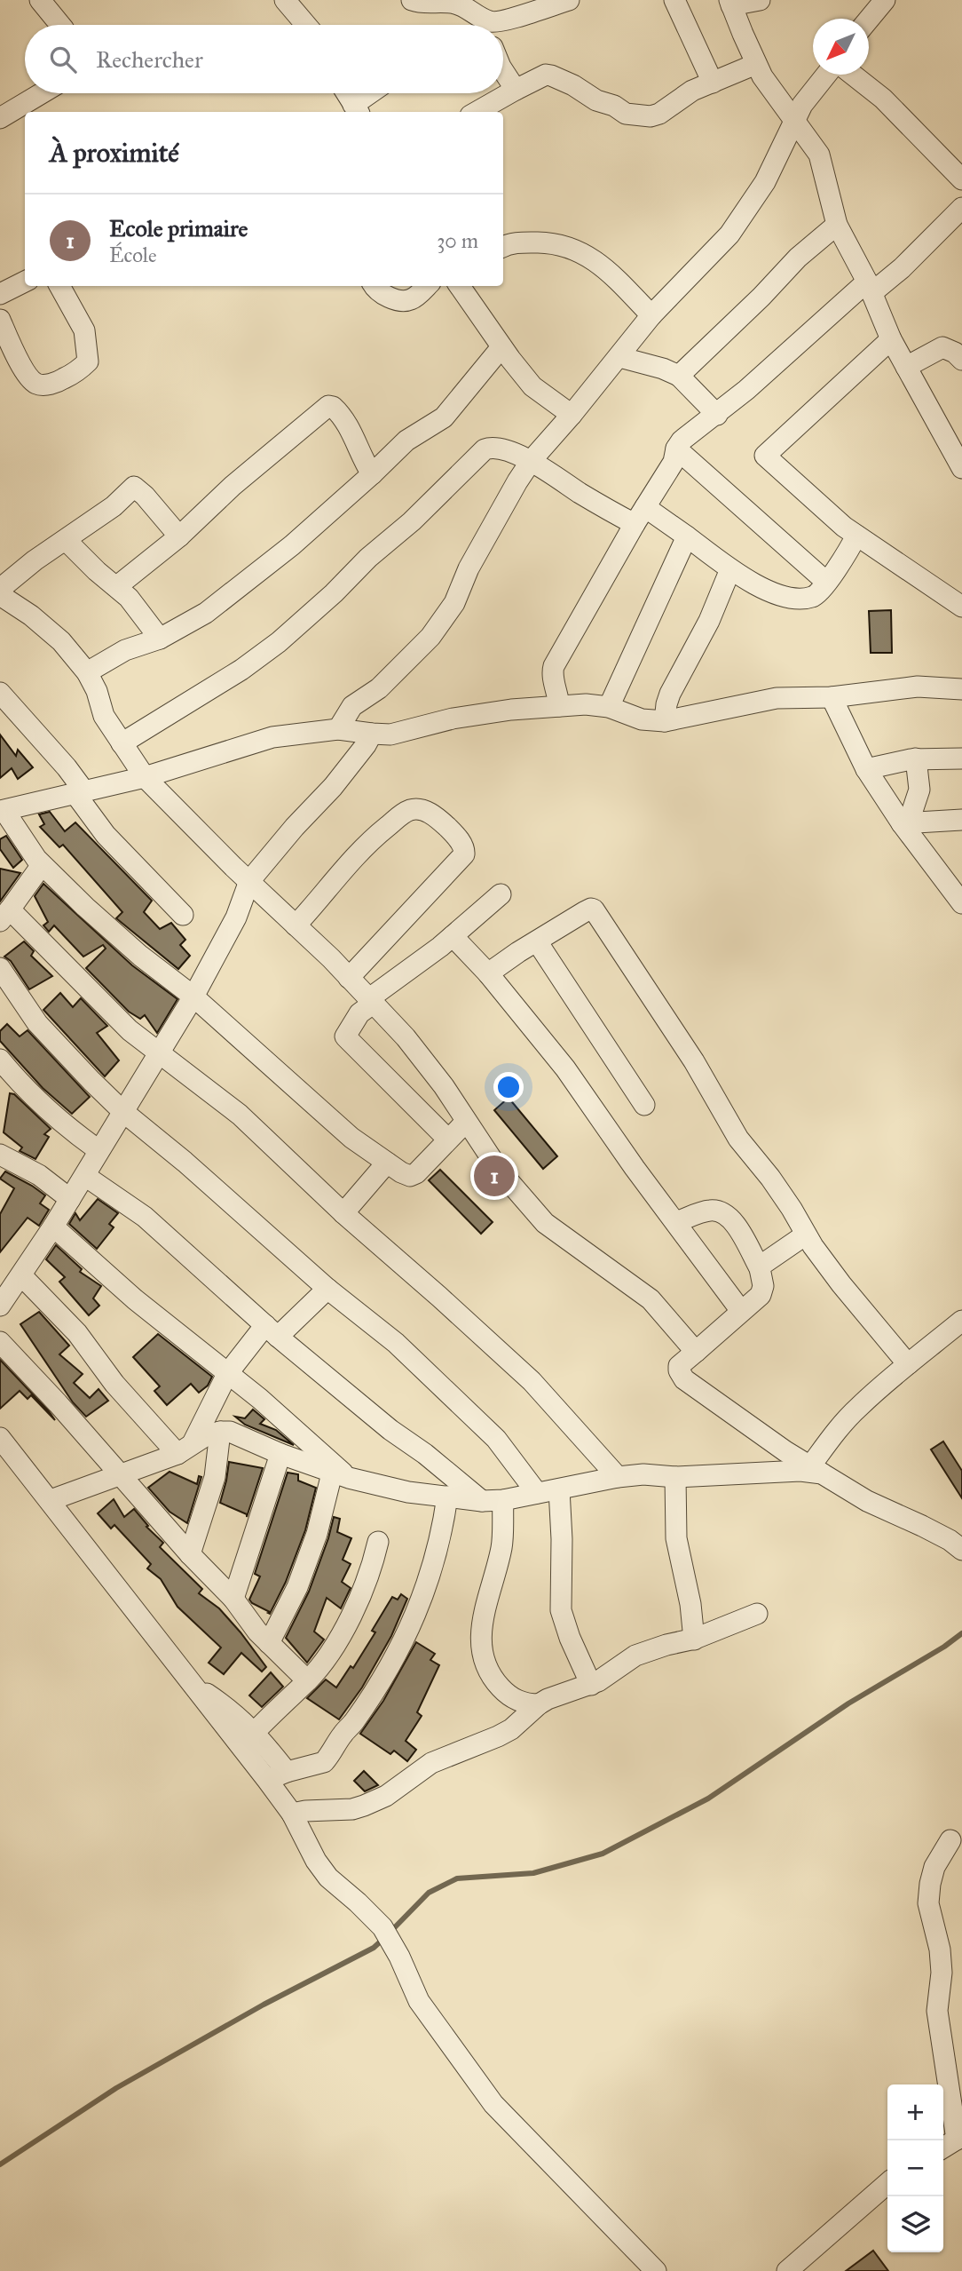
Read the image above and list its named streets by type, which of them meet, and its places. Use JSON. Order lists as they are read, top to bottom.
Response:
{
  "north": "bottom left",
  "page": {
    "search": "Rechercher",
    "heading": "À proximité",
    "list": [
      {
        "mark": "1",
        "name": "Ecole primaire",
        "note": "École",
        "value": "30 m"
      }
    ],
    "pins": "1",
    "map_buttons": ["+", "−"]
  }
}
